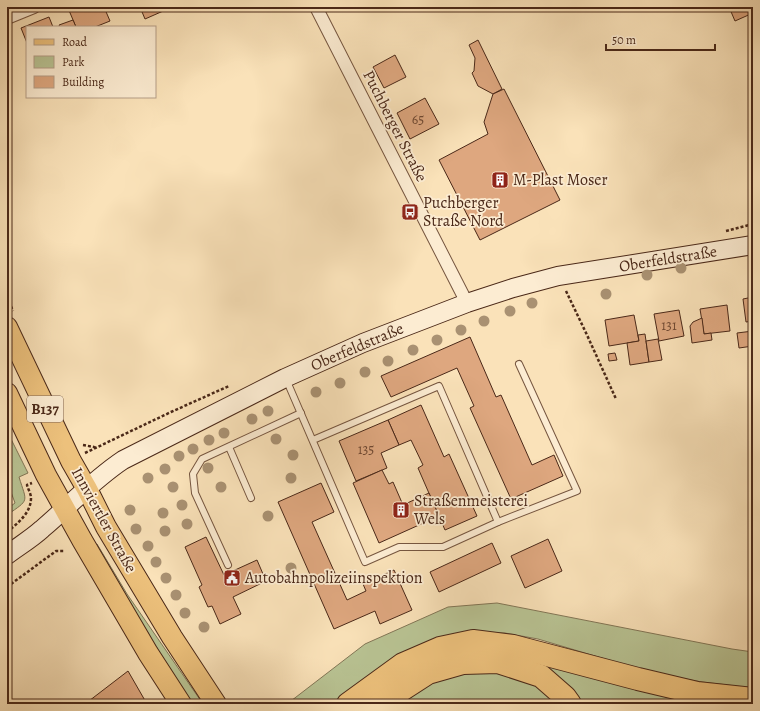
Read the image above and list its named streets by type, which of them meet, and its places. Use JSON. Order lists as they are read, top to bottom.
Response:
{
  "streets": {
    "main road": ["Oberfeldstraße", "B137", "Innviertler Straße"],
    "street": ["Puchberger Straße"]
  },
  "crossings": [
    ["Puchberger Straße", "Oberfeldstraße"],
    ["Oberfeldstraße", "Innviertler Straße"]
  ],
  "places": {
    "building": ["M-Plast Moser", "Straßenmeisterei Wels"],
    "bus stop": ["Puchberger Straße Nord"],
    "public building": ["Autobahnpolizeiinspektion"]
  },
  "house_numbers": ["65", "131", "135"],
  "legend": ["Road", "Park", "Building"],
  "scale_bar": "50 m"
}
